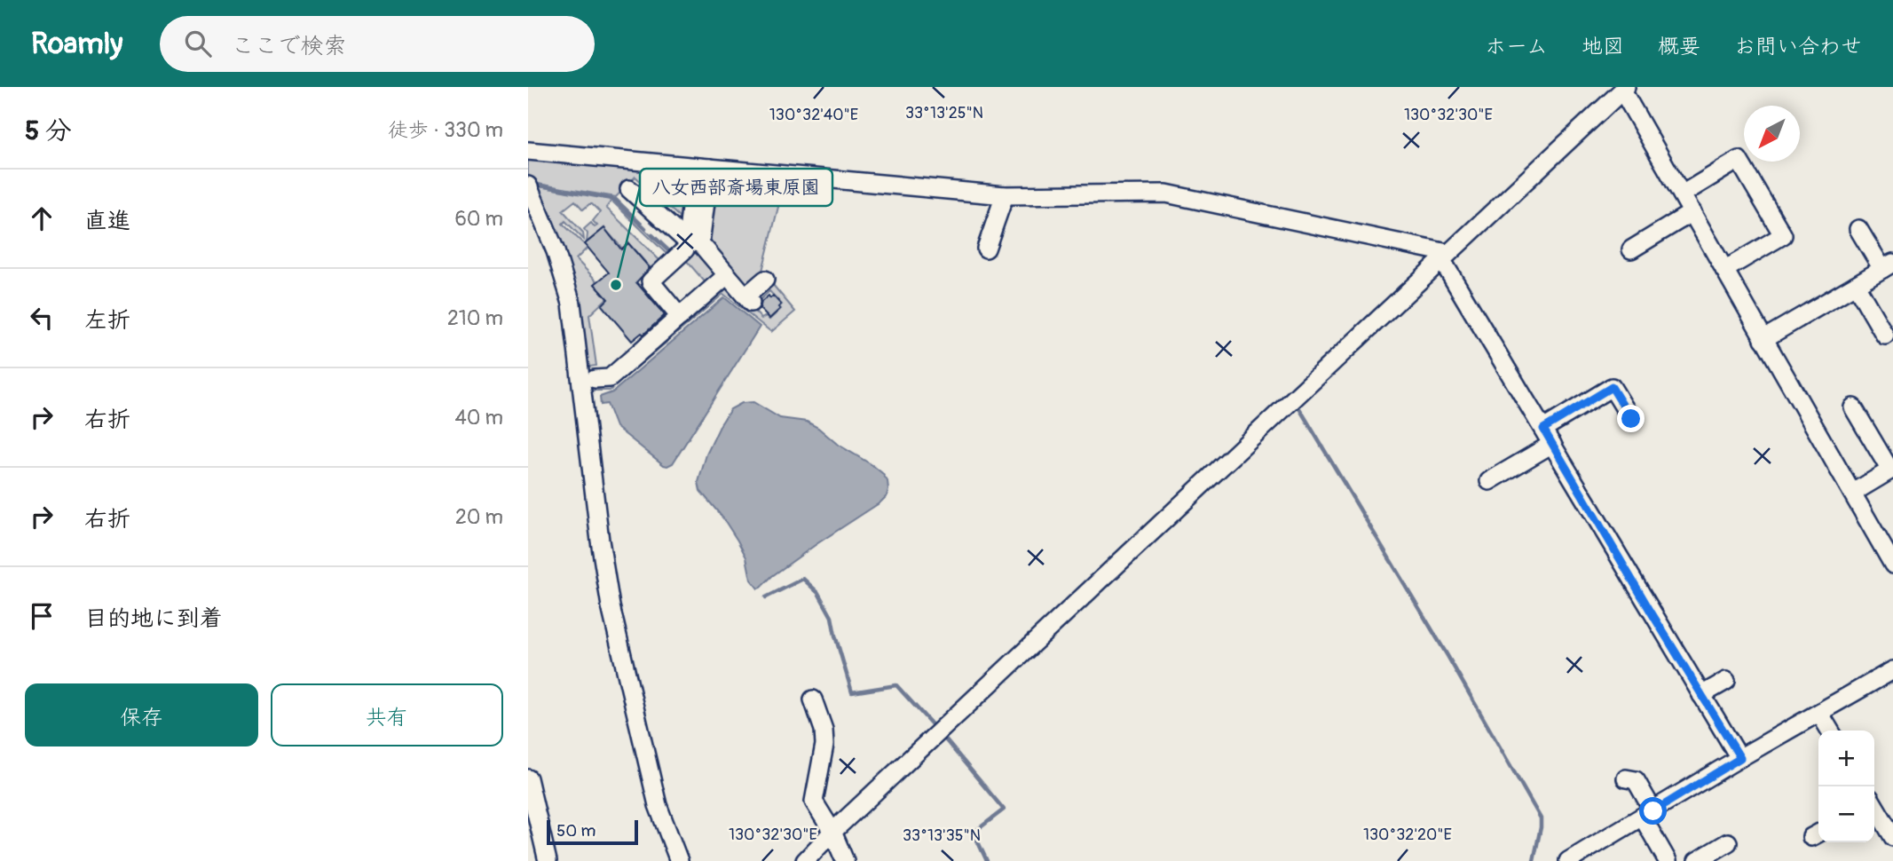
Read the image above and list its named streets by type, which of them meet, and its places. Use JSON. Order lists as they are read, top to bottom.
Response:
{
  "places": ["八女西部斎場東原園"],
  "scale_bar": "50 m",
  "north": "bottom left",
  "page": {
    "header": "Roamly",
    "search": "ここで検索",
    "nav": [
      "ホーム",
      "地図",
      "概要",
      "お問い合わせ"
    ],
    "heading": ["5 分", "徒歩 · 330 m"],
    "list": [
      ["直進", "60 m"],
      ["左折", "210 m"],
      ["右折", "40 m"],
      ["右折", "20 m"],
      "目的地に到着"
    ],
    "buttons": ["保存", "共有"],
    "map_buttons": ["+", "−"],
    "scale": "50 m"
  },
  "coordinates": [
    "33°13'25\"N",
    "130°32'40\"E",
    "130°32'30\"E",
    "130°32'20\"E",
    "33°13'35\"N"
  ]
}
